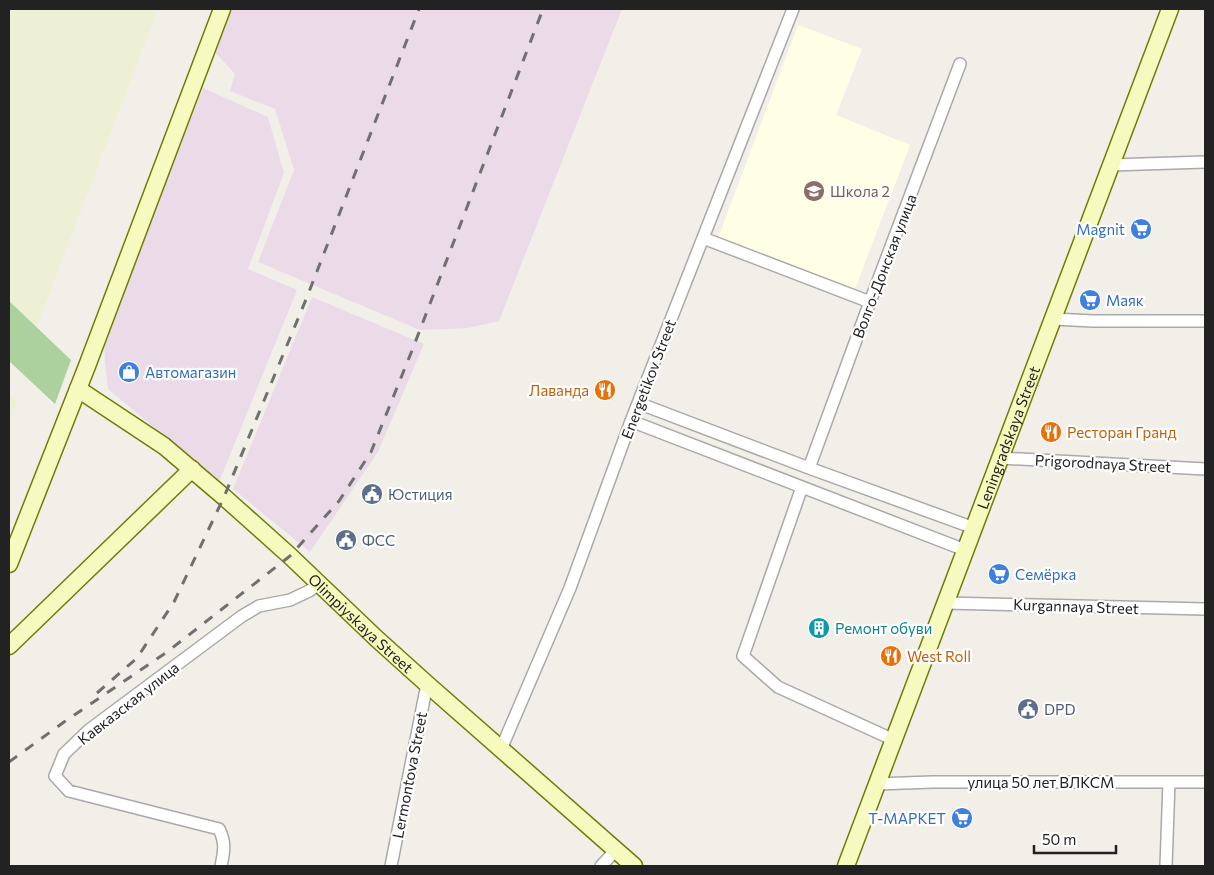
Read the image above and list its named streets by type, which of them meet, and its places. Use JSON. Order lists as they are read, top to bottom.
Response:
{
  "streets": {
    "street": [
      "Волго-Донская улица",
      "Energetikov Street",
      "Leningradskaya Street",
      "Prigorodnaya Street",
      "Kurgannaya Street",
      "Olimpiyskaya Street",
      "Кавказская улица",
      "Lermontova Street",
      "улица 50 лет ВЛКСМ"
    ]
  },
  "crossings": [
    ["Energetikov Street", "Olimpiyskaya Street"],
    ["Leningradskaya Street", "Prigorodnaya Street"],
    ["Leningradskaya Street", "Kurgannaya Street"],
    ["Leningradskaya Street", "улица 50 лет ВЛКСМ"],
    ["Olimpiyskaya Street", "Кавказская улица"],
    ["Olimpiyskaya Street", "Lermontova Street"]
  ],
  "places": {
    "school or university": ["Школа 2"],
    "supermarket": [
      "Magnit",
      "Маяк",
      "Семёрка",
      "Т-МАРКЕТ"
    ],
    "shop": ["Автомагазин"],
    "restaurant": ["Лаванда", "Ресторан Гранд", "West Roll"],
    "public building": ["Юстиция", "ФСС", "DPD"],
    "building": ["Ремонт обуви"]
  },
  "scale_bar": "50 m"
}
